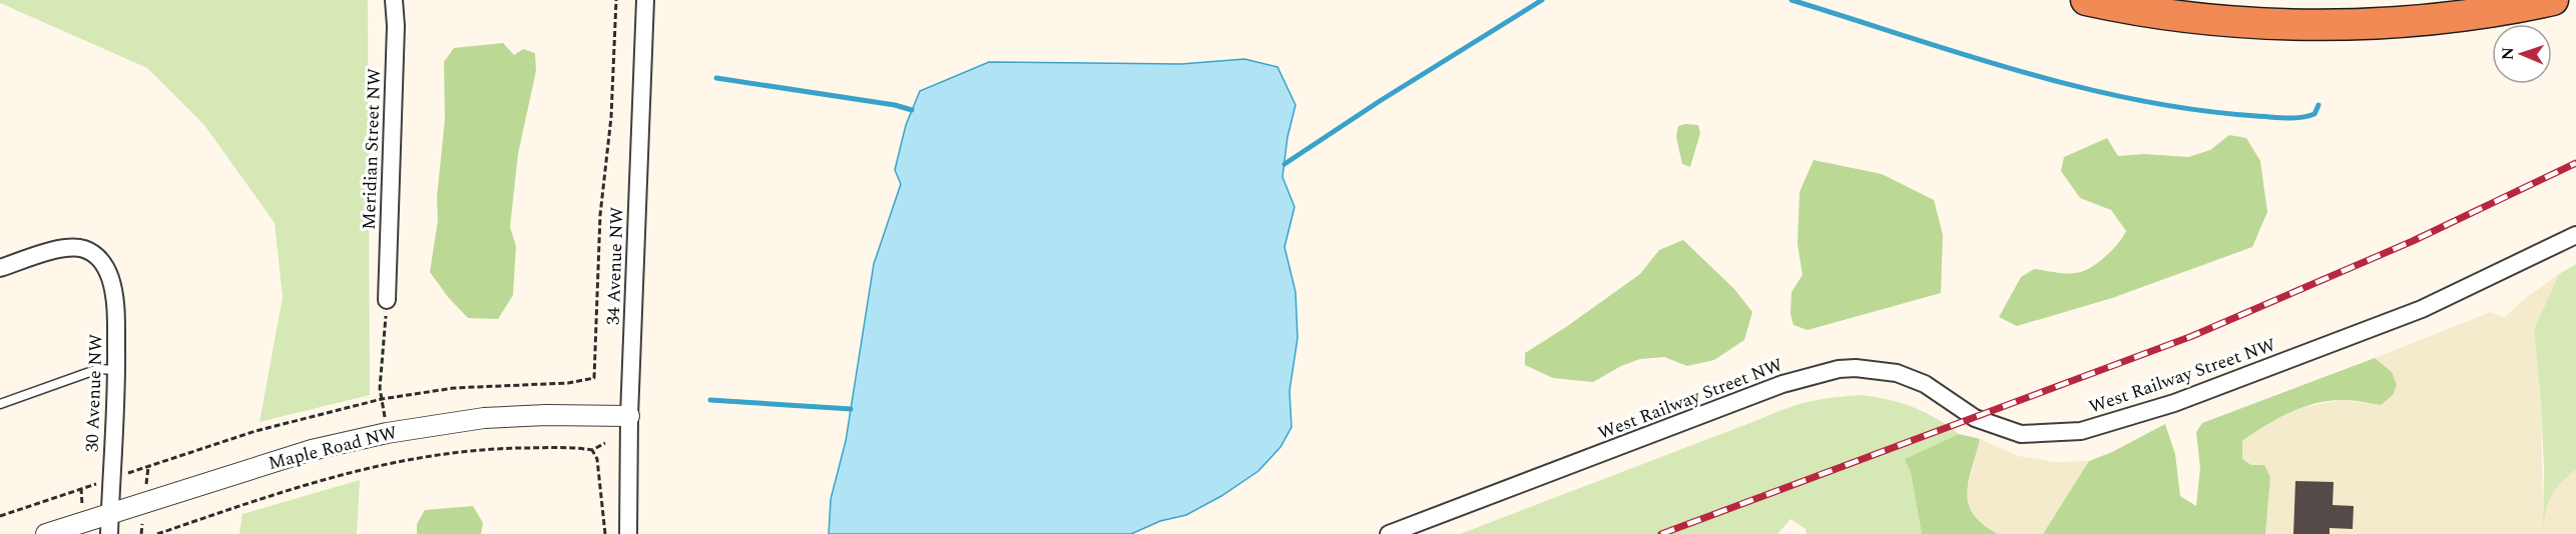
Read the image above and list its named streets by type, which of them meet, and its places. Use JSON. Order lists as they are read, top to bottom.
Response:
{
  "streets": {
    "street": [
      "Meridian Street NW",
      "34 Avenue NW",
      "West Railway Street NW",
      "30 Avenue NW",
      "Maple Road NW"
    ]
  },
  "crossings": [
    ["34 Avenue NW", "Maple Road NW"],
    ["30 Avenue NW", "Maple Road NW"]
  ],
  "north": "left"
}
